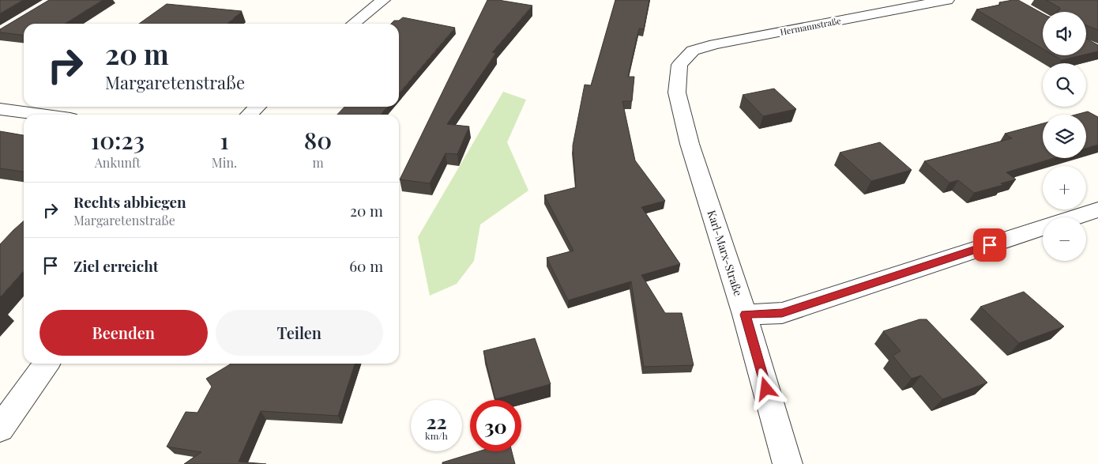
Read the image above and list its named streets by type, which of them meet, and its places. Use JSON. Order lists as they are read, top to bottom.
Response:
{
  "streets": {
    "street": ["Hermannstraße", "Karl-Marx-Straße"]
  },
  "crossings": [
    ["Hermannstraße", "Karl-Marx-Straße"]
  ],
  "page": {
    "map_buttons": ["+", "−"],
    "turn": ["20 m", "Margaretenstraße"],
    "eta": [
      "10:23",
      "Ankunft",
      "1",
      "Min.",
      "80",
      "m"
    ],
    "list": [
      {
        "name": "Rechts abbiegen",
        "note": "Margaretenstraße",
        "value": "20 m"
      },
      {
        "name": "Ziel erreicht",
        "value": "60 m"
      }
    ],
    "buttons": ["Beenden", "Teilen"],
    "speed": "22 km/h",
    "limit": "30"
  }
}
